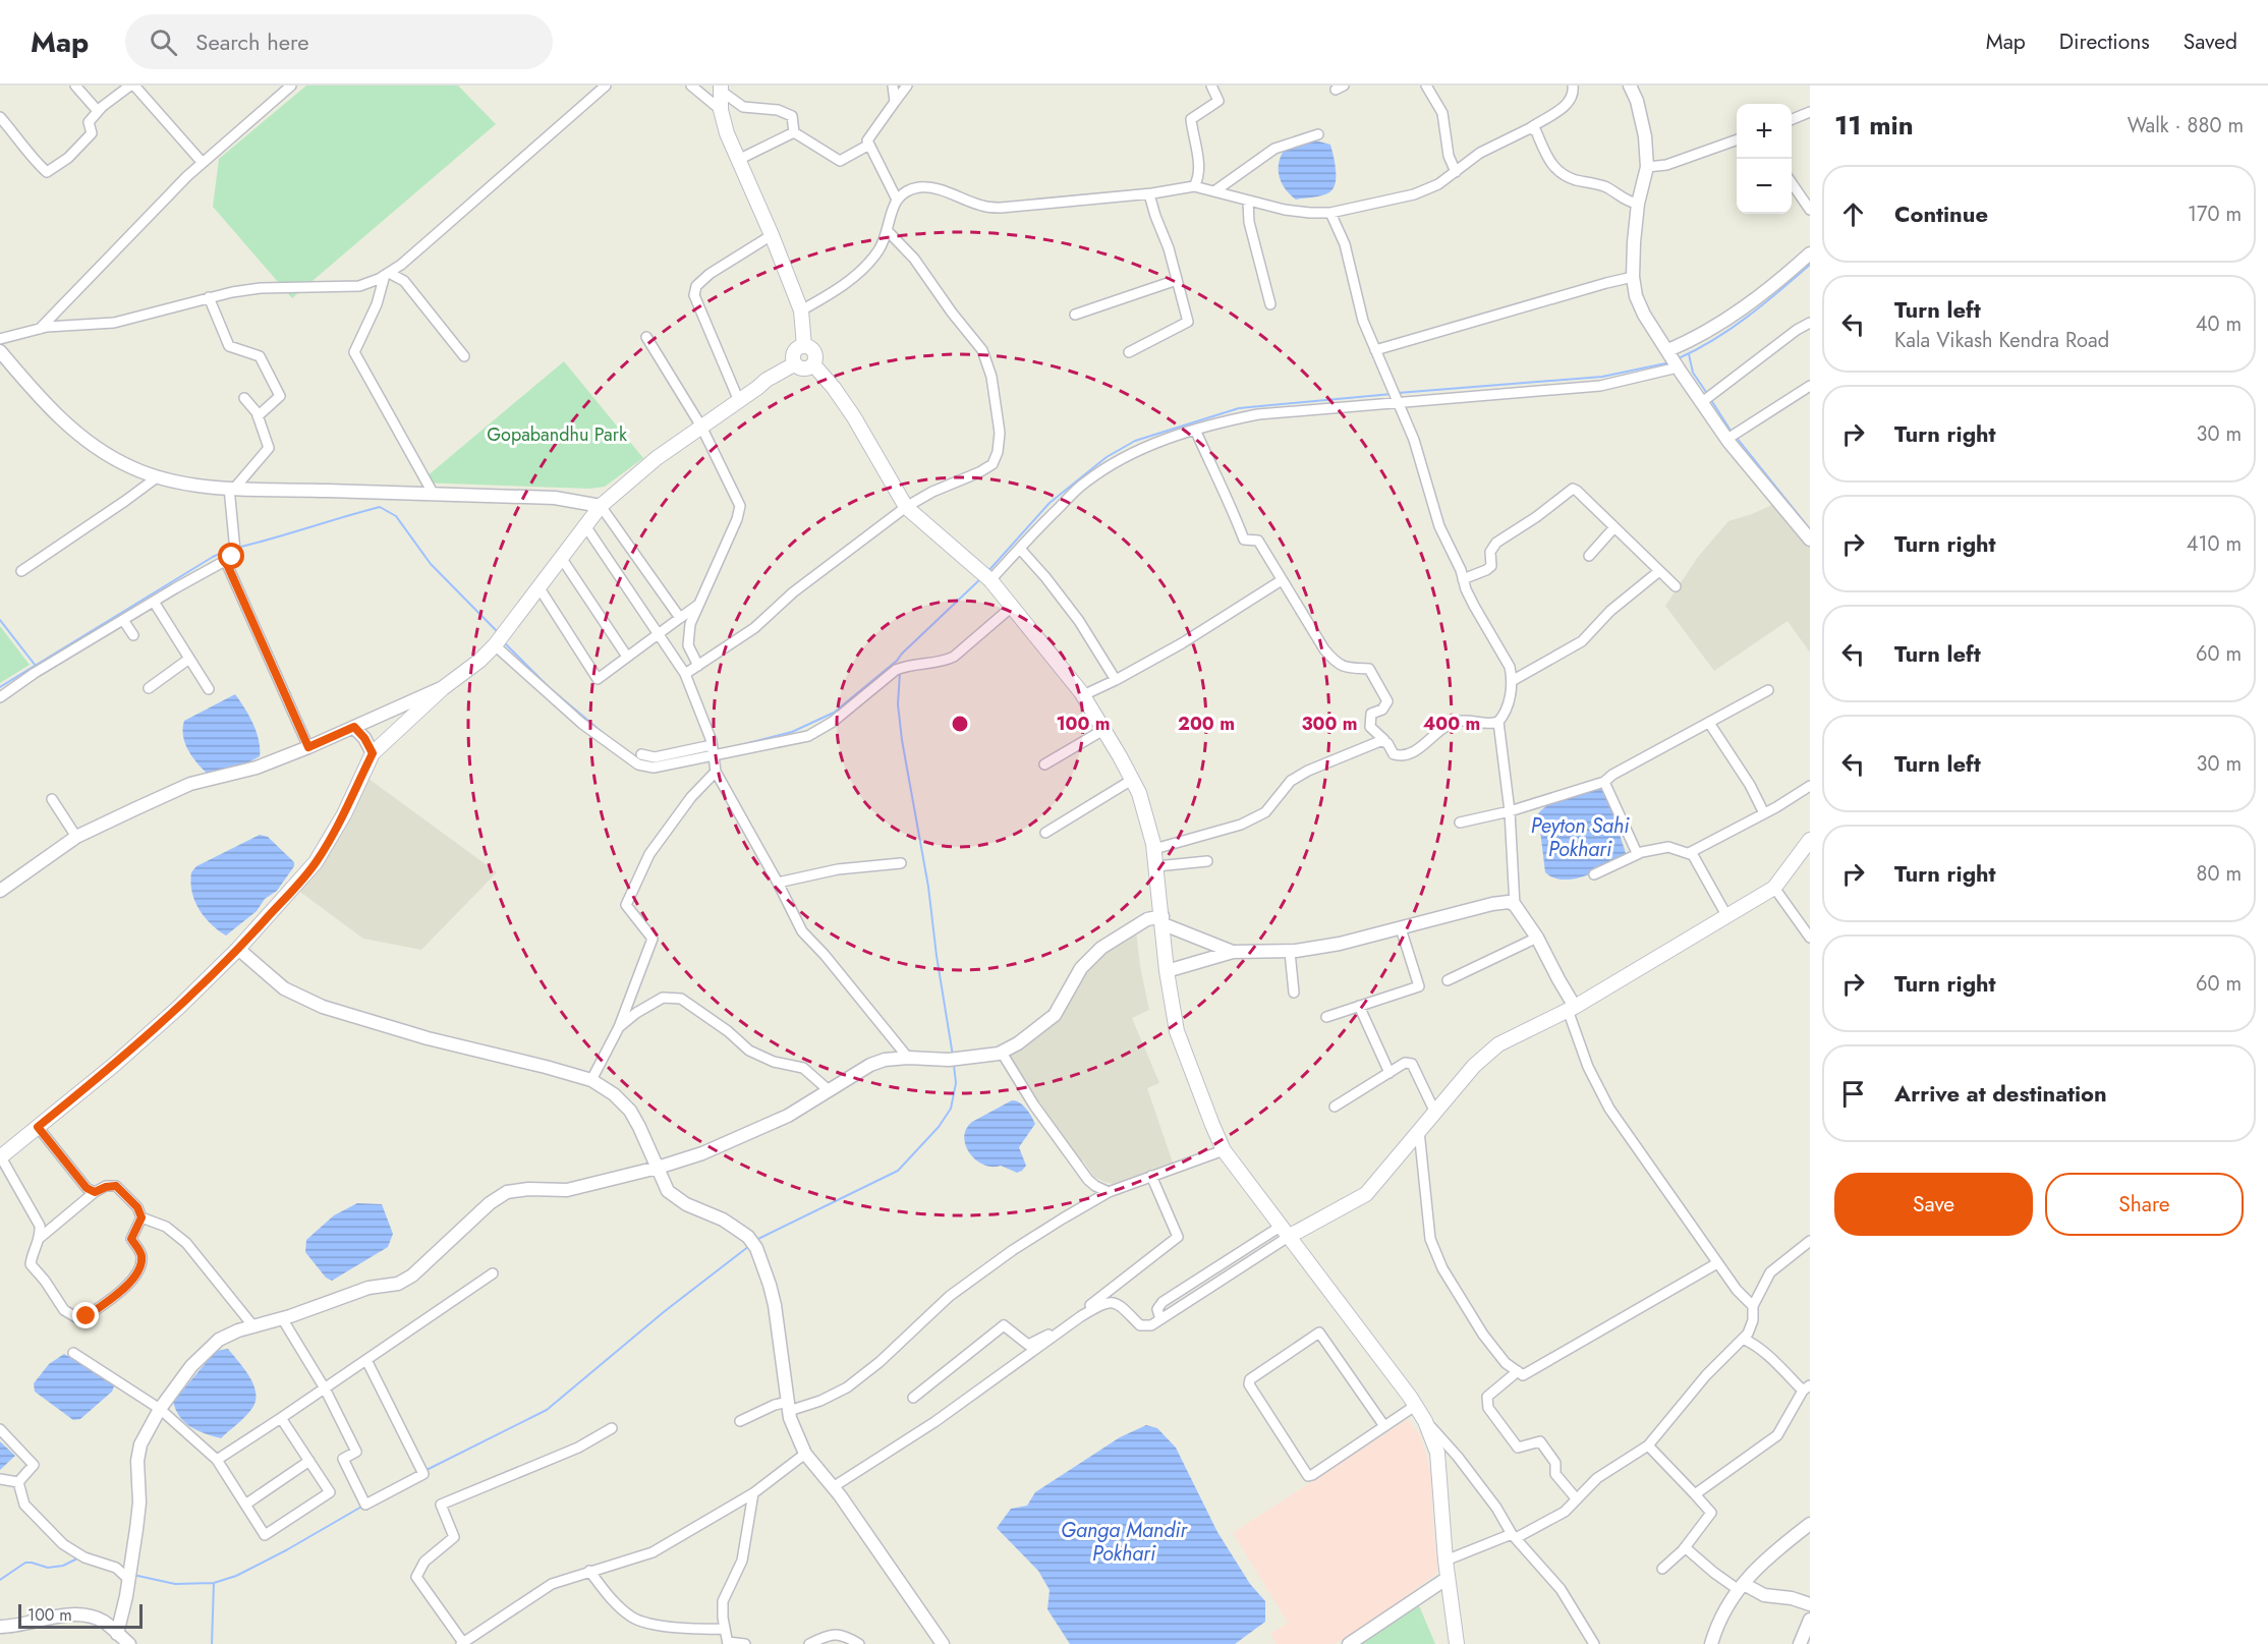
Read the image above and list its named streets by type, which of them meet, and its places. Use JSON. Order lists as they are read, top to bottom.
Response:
{
  "water": ["Peyton Sahi Pokhari", "Ganga Mandir Pokhari"],
  "parks": ["Gopabandhu Park"],
  "scale_bar": "100 m",
  "page": {
    "header": "Map",
    "search": "Search here",
    "nav": ["Map", "Directions", "Saved"],
    "heading": ["11 min", "Walk · 880 m"],
    "map_buttons": ["+", "−"],
    "list": [
      ["Continue", "170 m"],
      ["Turn left", "Kala Vikash Kendra Road", "40 m"],
      ["Turn right", "30 m"],
      ["Turn right", "410 m"],
      ["Turn left", "60 m"],
      ["Turn left", "30 m"],
      ["Turn right", "80 m"],
      ["Turn right", "60 m"],
      "Arrive at destination"
    ],
    "buttons": ["Save", "Share"],
    "scale": "100 m"
  },
  "rings": [
    "100 m",
    "200 m",
    "300 m",
    "400 m"
  ]
}
